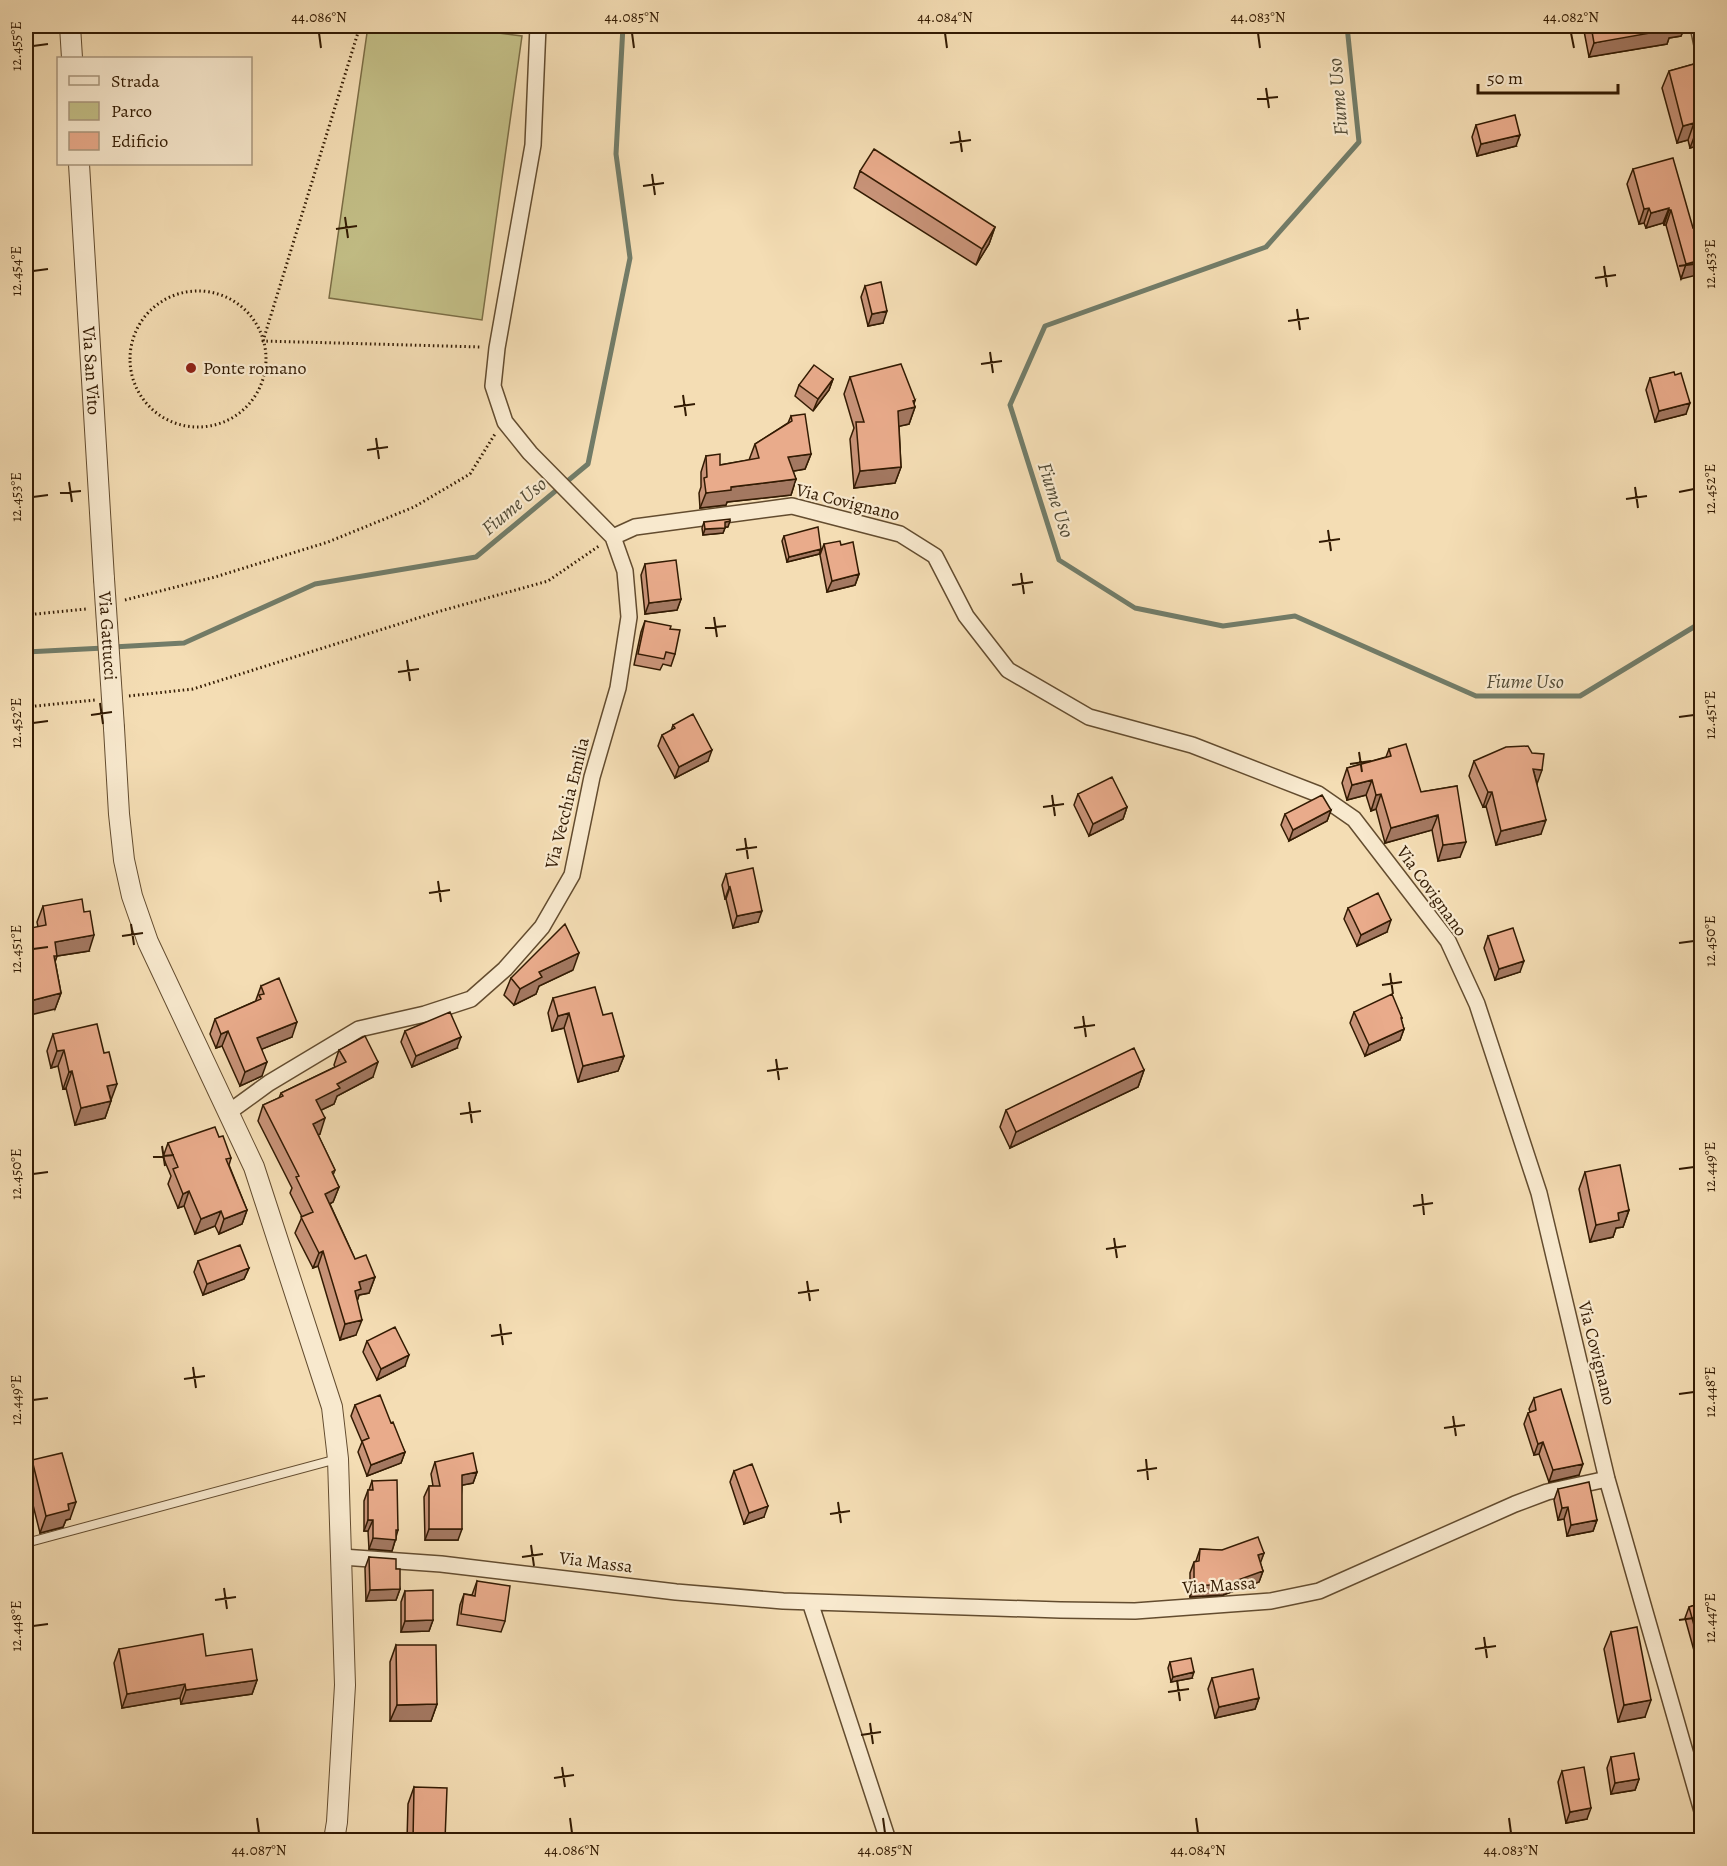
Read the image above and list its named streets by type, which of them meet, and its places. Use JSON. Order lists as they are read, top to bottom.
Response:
{
  "streets": {
    "street": [
      "Via San Vito",
      "Via Covignano",
      "Via Gattucci",
      "Via Vecchia Emilia",
      "Via Massa"
    ]
  },
  "crossings": [
    ["Via San Vito", "Via Gattucci"],
    ["Via Covignano", "Via Vecchia Emilia"],
    ["Via Covignano", "Via Massa"],
    ["Via Gattucci", "Via Vecchia Emilia"],
    ["Via Gattucci", "Via Massa"]
  ],
  "water": ["Fiume Uso"],
  "places": ["Ponte romano"],
  "legend": ["Strada", "Parco", "Edificio"],
  "scale_bar": "50 m",
  "coordinates": [
    "44.086°N",
    "44.085°N",
    "44.084°N",
    "44.083°N",
    "44.082°N",
    "12.455°E",
    "12.453°E",
    "12.454°E",
    "12.452°E",
    "12.451°E",
    "12.450°E",
    "12.449°E",
    "12.448°E",
    "12.447°E",
    "44.087°N"
  ]
}
